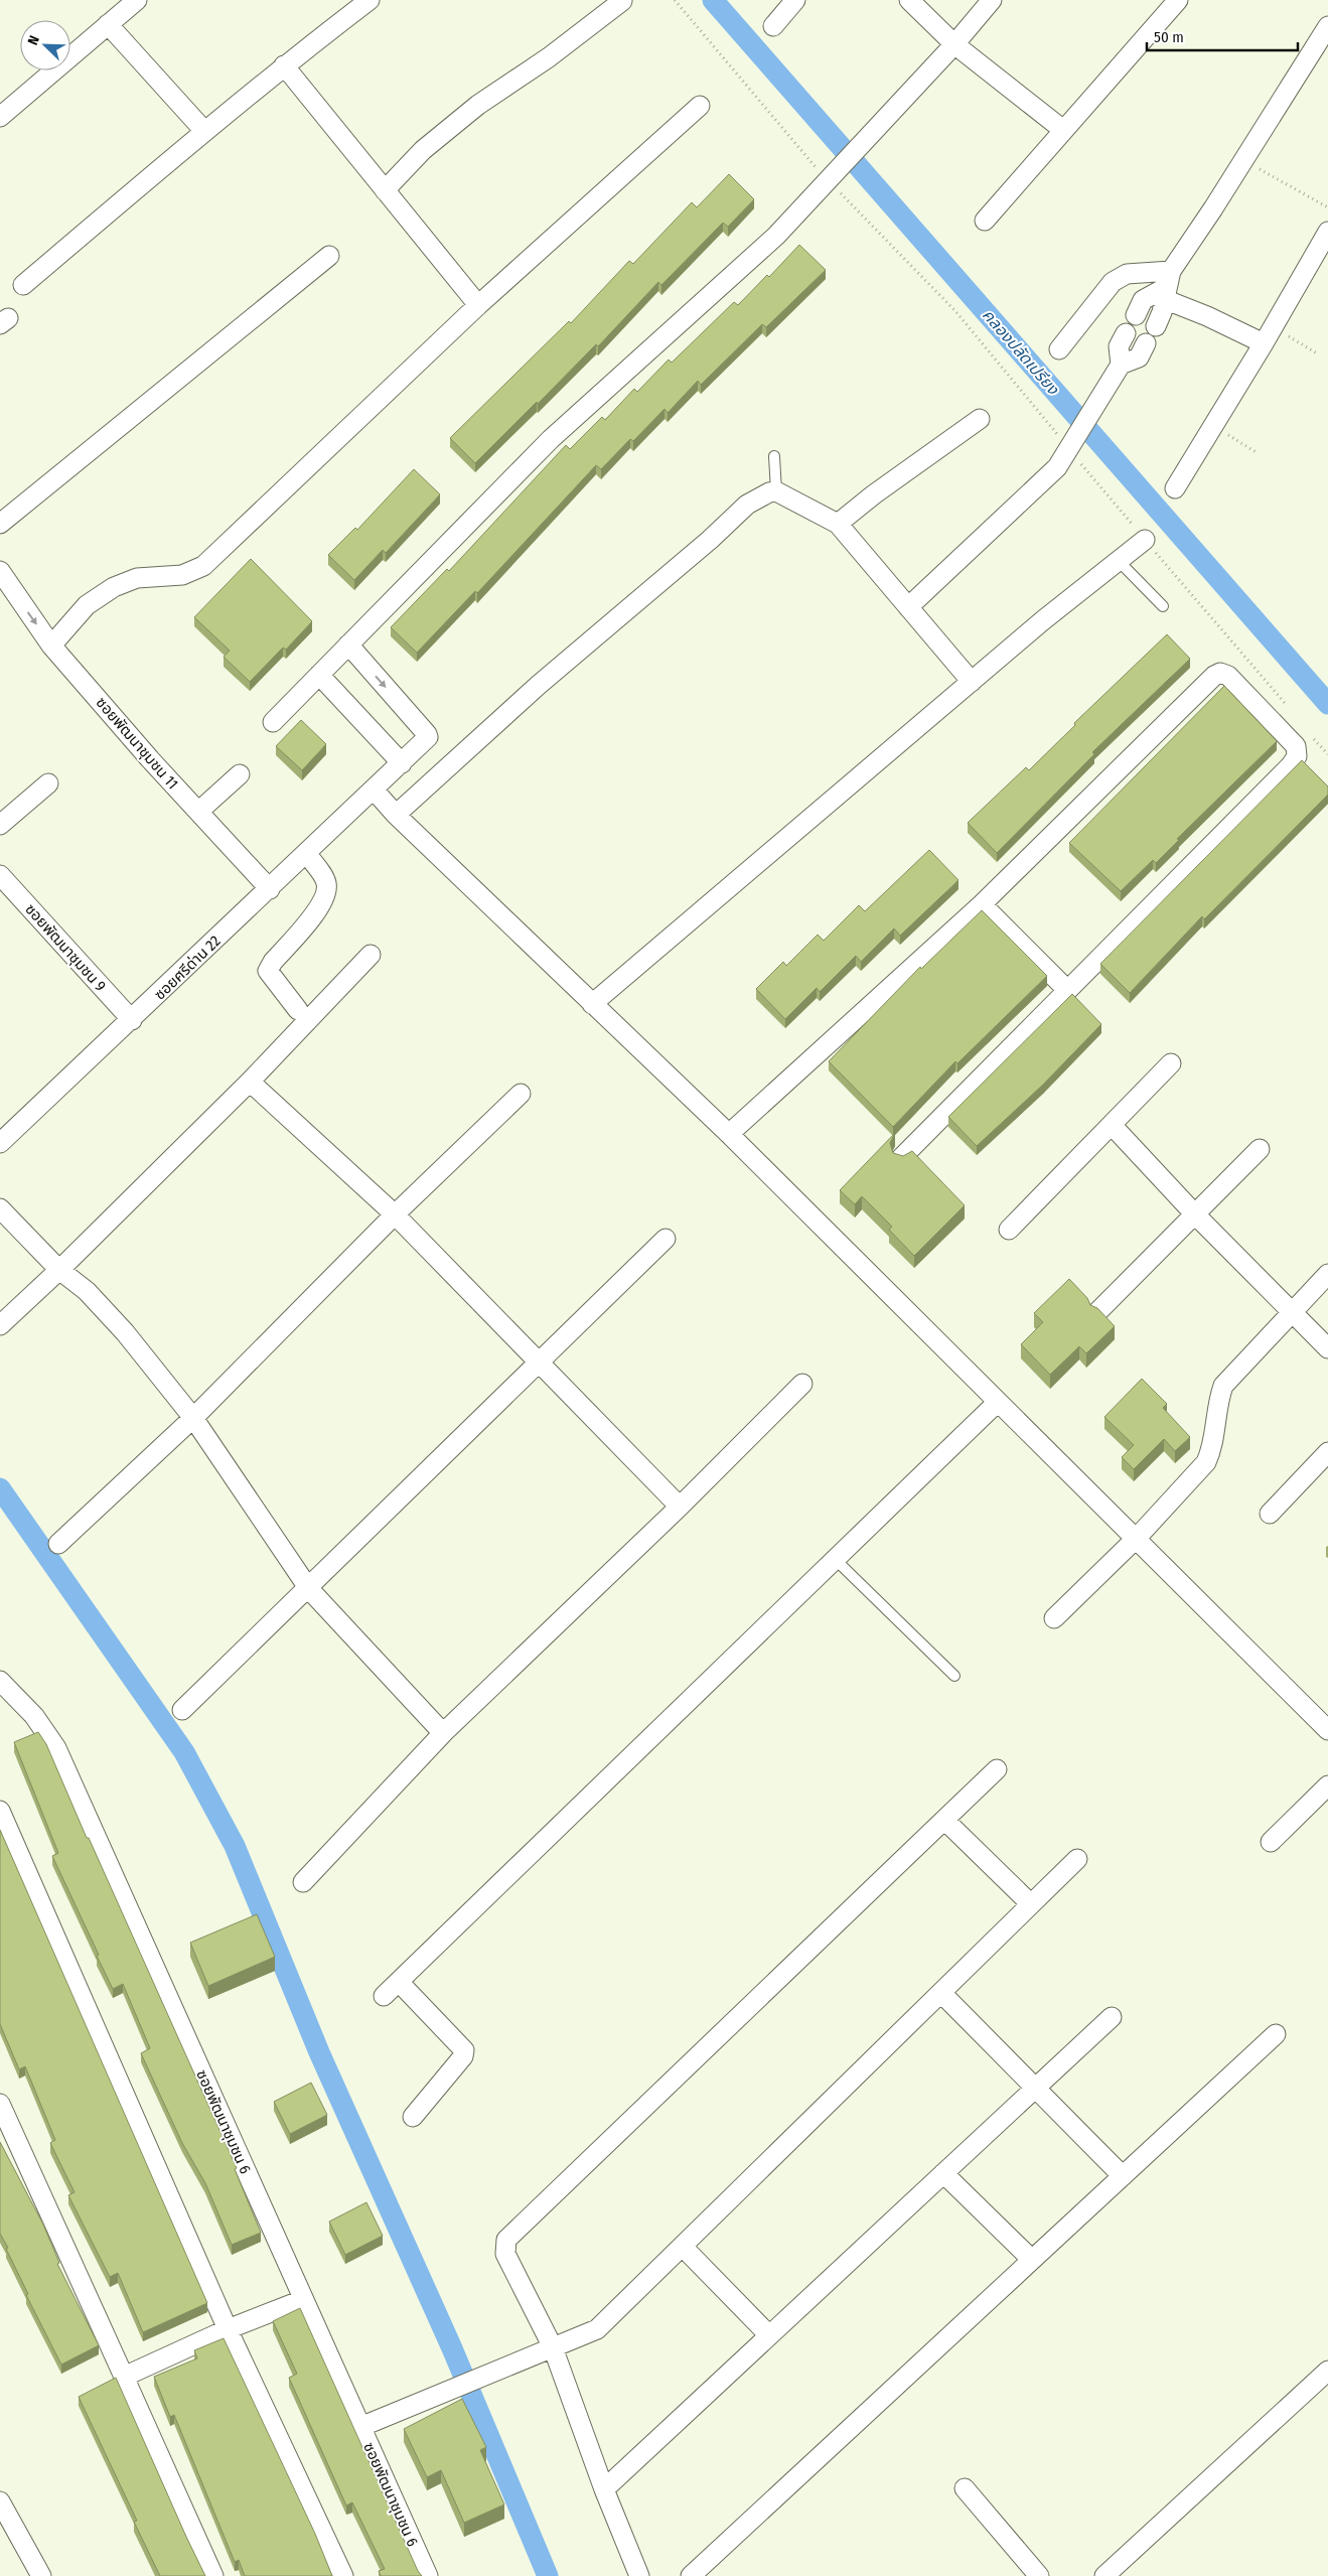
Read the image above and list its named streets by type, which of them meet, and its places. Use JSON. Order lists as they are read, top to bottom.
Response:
{
  "streets": {
    "street": [
      "ซอยพัฒนาชุมชน 11",
      "ซอยพัฒนาชุมชน 9",
      "ซอยศรีด่าน 22",
      "ซอยพัฒนาชุมชน 6"
    ]
  },
  "crossings": [
    ["ซอยพัฒนาชุมชน 11", "ซอยศรีด่าน 22"],
    ["ซอยพัฒนาชุมชน 9", "ซอยศรีด่าน 22"]
  ],
  "water": ["คลองปลัดเปรียง"],
  "scale_bar": "50 m",
  "north": "top left"
}
